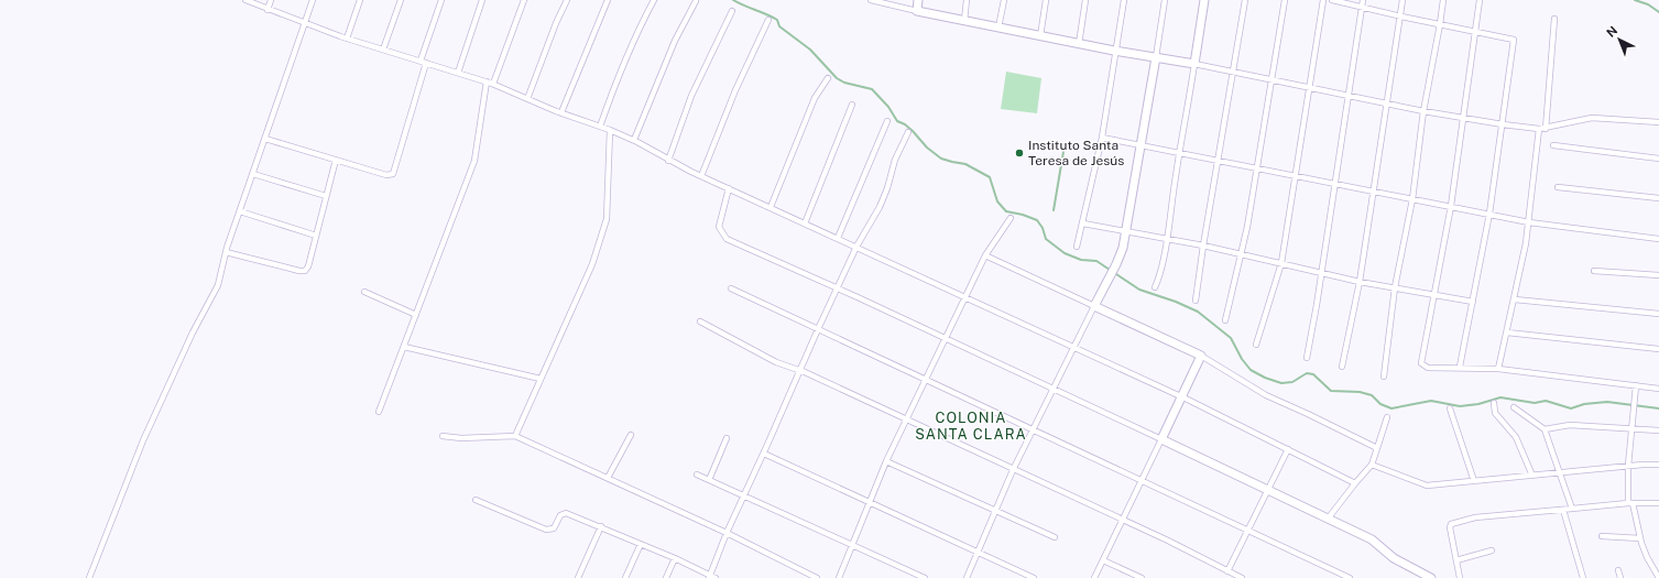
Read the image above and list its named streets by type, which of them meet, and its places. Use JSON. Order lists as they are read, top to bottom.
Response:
{
  "districts": ["COLONIA SANTA CLARA"],
  "places": ["Instituto Santa Teresa de Jesús"],
  "north": "top left"
}
